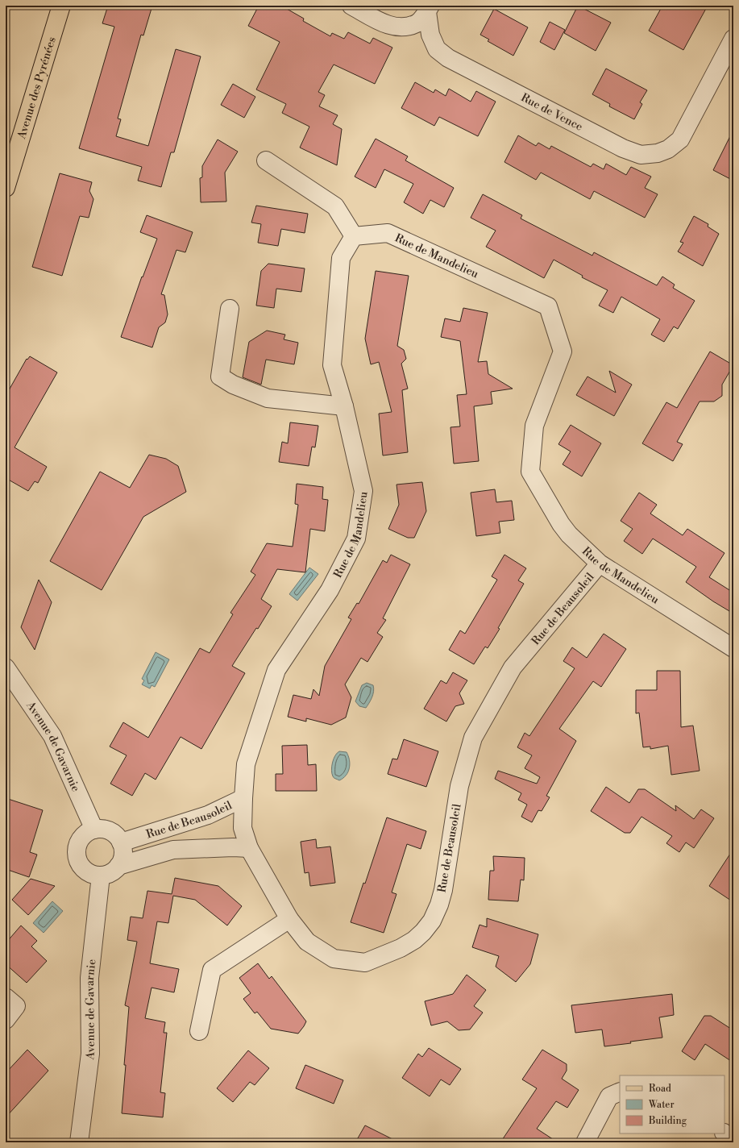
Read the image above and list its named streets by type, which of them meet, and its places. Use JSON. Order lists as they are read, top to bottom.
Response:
{
  "streets": {
    "main road": ["Avenue des Pyrénées"],
    "street": [
      "Rue de Vence",
      "Rue de Mandelieu",
      "Rue de Beausoleil",
      "Avenue de Gavarnie"
    ]
  },
  "crossings": [
    ["Rue de Mandelieu", "Rue de Beausoleil"],
    ["Rue de Beausoleil", "Avenue de Gavarnie"]
  ],
  "legend": ["Road", "Water", "Building"]
}
